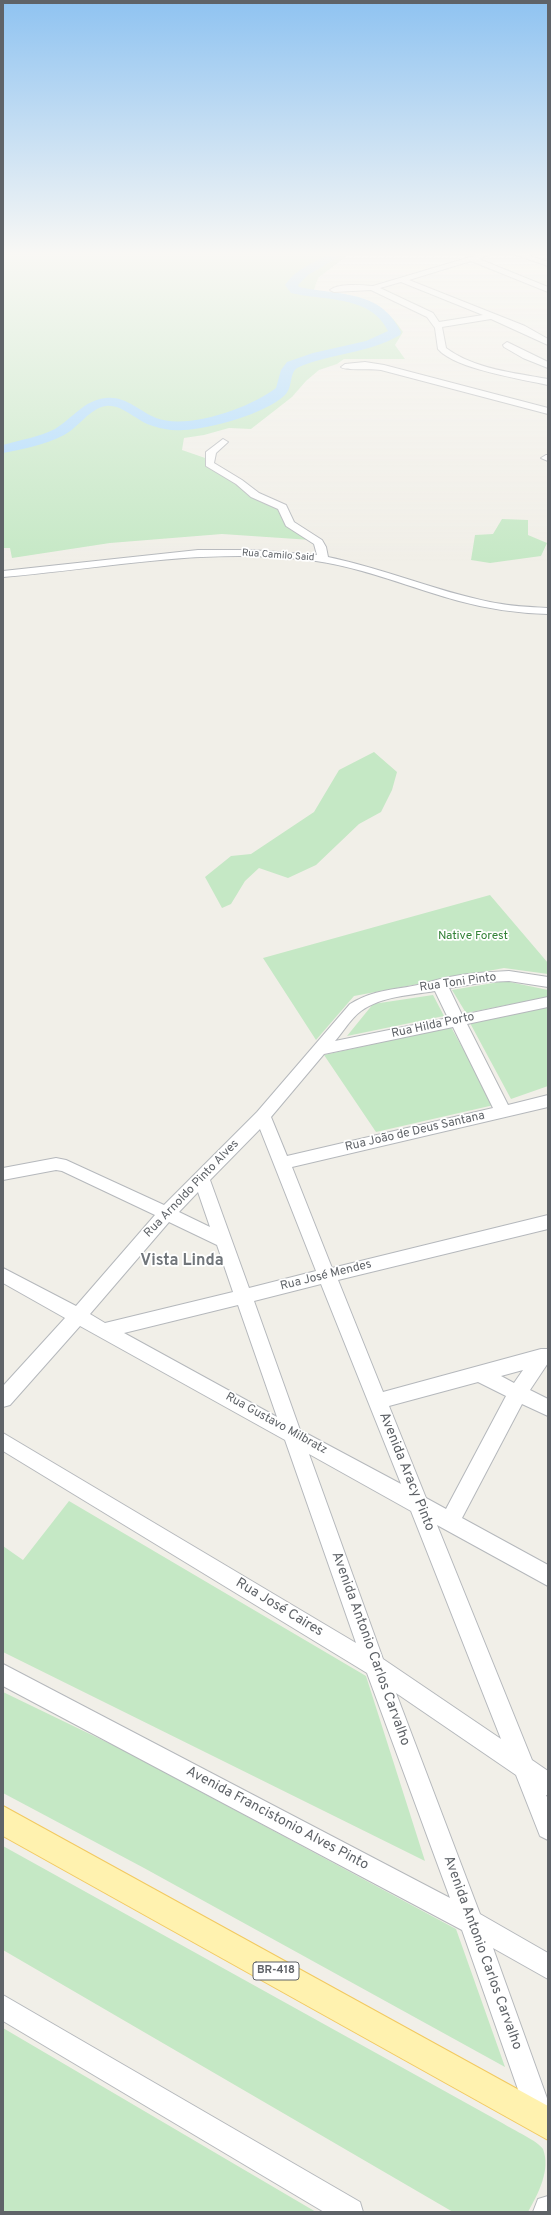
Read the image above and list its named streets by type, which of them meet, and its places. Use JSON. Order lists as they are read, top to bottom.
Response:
{
  "streets": {
    "main road": ["BR-418"],
    "street": [
      "Rua Camilo Said",
      "Rua Toni Pinto",
      "Rua Hilda Porto",
      "Rua João de Deus Santana",
      "Rua Arnoldo Pinto Alves",
      "Rua José Mendes",
      "Rua Gustavo Milbratz",
      "Avenida Aracy Pinto",
      "Rua José Caires",
      "Avenida Antonio Carlos Carvalho",
      "Avenida Francistonio Alves Pinto"
    ]
  },
  "crossings": [
    ["Rua Toni Pinto", "Rua Arnoldo Pinto Alves"],
    ["Rua Hilda Porto", "Rua Arnoldo Pinto Alves"],
    ["Rua João de Deus Santana", "Avenida Aracy Pinto"],
    ["Rua Arnoldo Pinto Alves", "Rua Gustavo Milbratz"],
    ["Rua Arnoldo Pinto Alves", "Avenida Aracy Pinto"],
    ["Rua Arnoldo Pinto Alves", "Avenida Antonio Carlos Carvalho"],
    ["Rua José Mendes", "Rua Gustavo Milbratz"],
    ["Rua José Mendes", "Avenida Aracy Pinto"],
    ["Rua José Mendes", "Avenida Antonio Carlos Carvalho"],
    ["Rua Gustavo Milbratz", "Avenida Aracy Pinto"],
    ["Rua Gustavo Milbratz", "Avenida Antonio Carlos Carvalho"],
    ["Avenida Aracy Pinto", "Rua José Caires"],
    ["Rua José Caires", "Avenida Antonio Carlos Carvalho"],
    ["Avenida Antonio Carlos Carvalho", "Avenida Francistonio Alves Pinto"],
    ["Avenida Antonio Carlos Carvalho", "BR-418"]
  ],
  "districts": ["Vista Linda"],
  "parks": ["Native Forest"]
}
